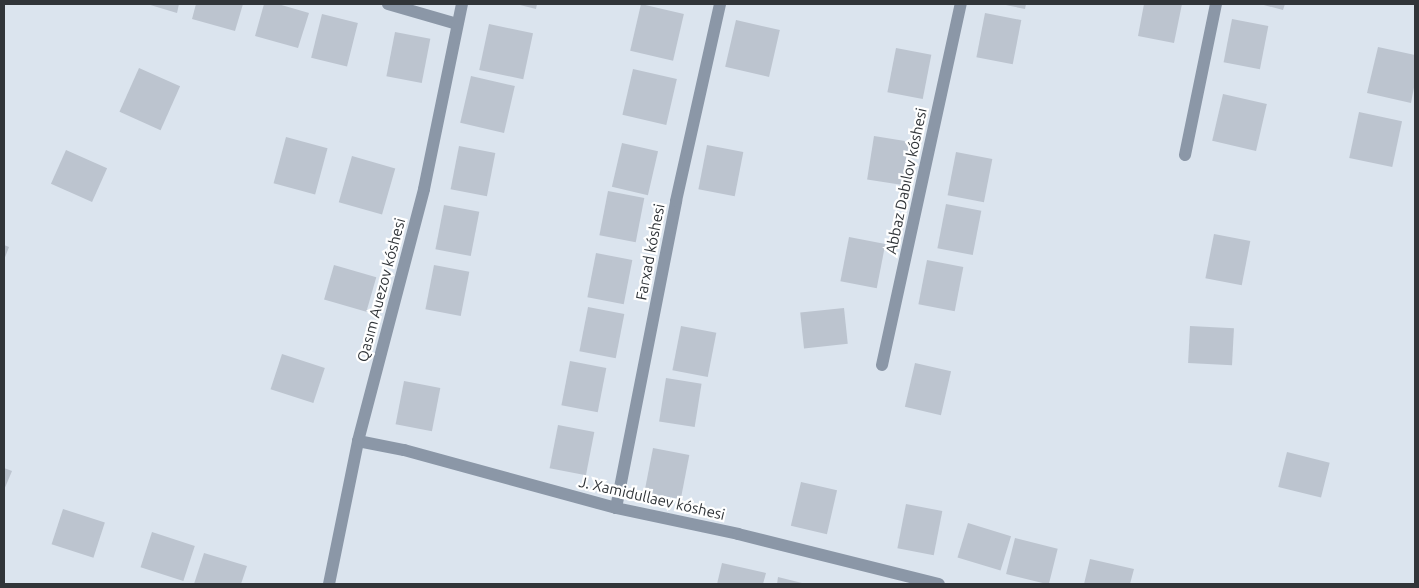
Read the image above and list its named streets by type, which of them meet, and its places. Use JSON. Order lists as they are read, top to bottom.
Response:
{
  "streets": {
    "street": [
      "Abbaz Dabılov kóshesi",
      "Farxad kóshesi",
      "Qasım Auezov kóshesi",
      "J. Xamidullaev kóshesi"
    ]
  },
  "crossings": [
    ["Farxad kóshesi", "J. Xamidullaev kóshesi"],
    ["Qasım Auezov kóshesi", "J. Xamidullaev kóshesi"]
  ]
}
